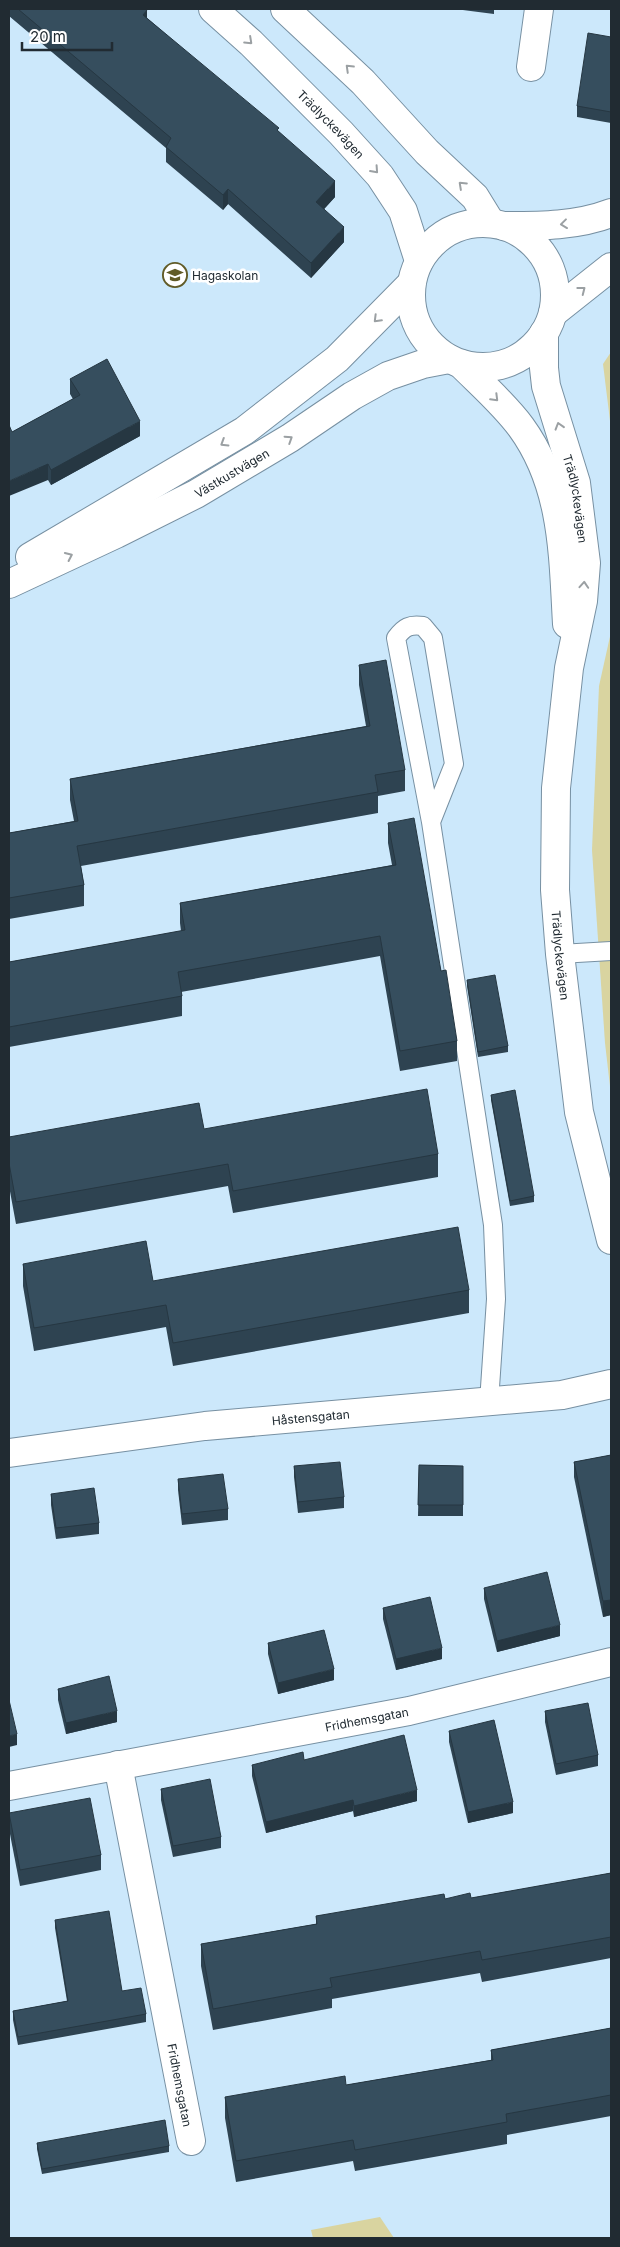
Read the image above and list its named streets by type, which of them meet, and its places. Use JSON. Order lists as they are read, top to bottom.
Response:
{
  "streets": {
    "street": [
      "Trädlyckevägen",
      "Västkustvägen",
      "Håstensgatan",
      "Fridhemsgatan"
    ]
  },
  "crossings": [
    ["Trädlyckevägen", "Västkustvägen"]
  ],
  "places": {
    "school or university": ["Hagaskolan"]
  },
  "scale_bar": "20 m"
}
